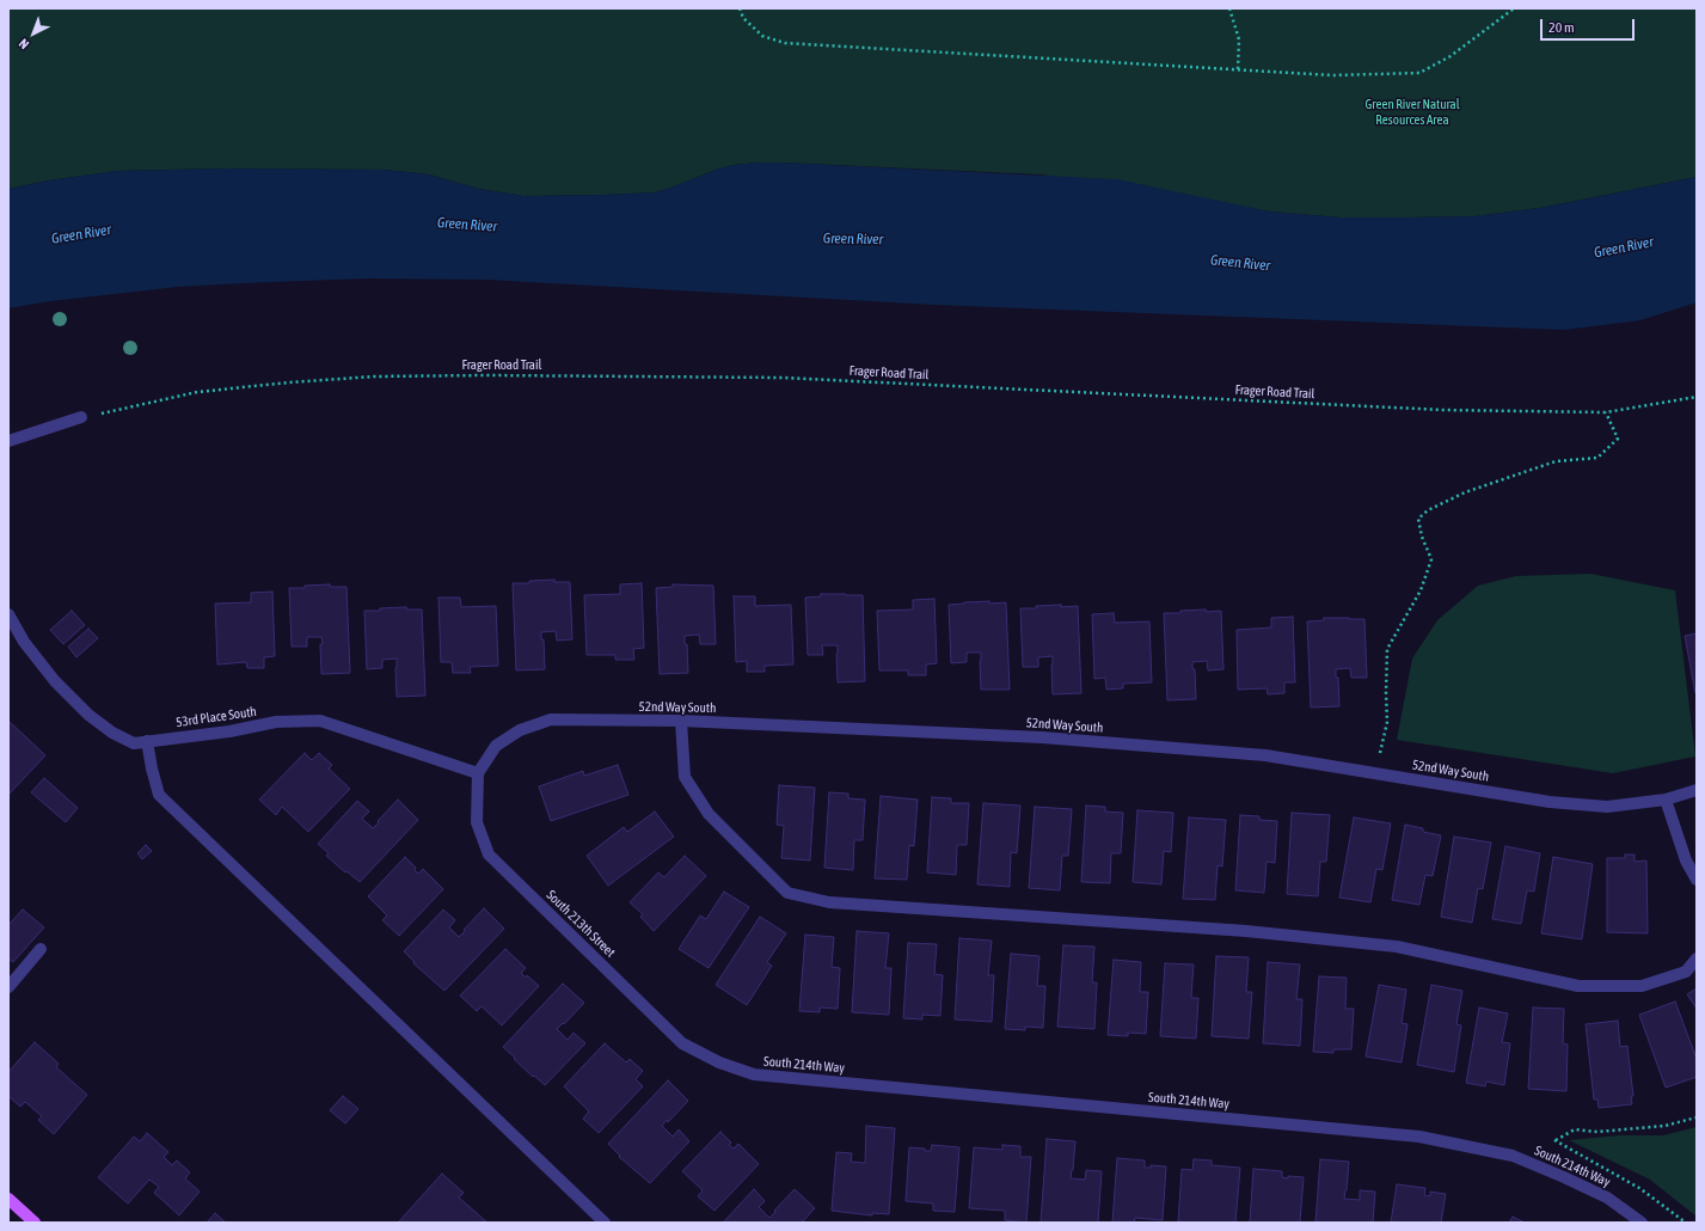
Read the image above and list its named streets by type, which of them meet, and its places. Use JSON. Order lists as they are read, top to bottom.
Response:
{
  "streets": {
    "street": [
      "52nd Way South",
      "53rd Place South",
      "South 213th Street",
      "South 214th Way"
    ],
    "path": ["Frager Road Trail"]
  },
  "crossings": [
    ["52nd Way South", "53rd Place South"],
    ["52nd Way South", "South 213th Street"],
    ["53rd Place South", "South 213th Street"],
    ["South 213th Street", "South 214th Way"]
  ],
  "water": ["Green River"],
  "parks": ["Green River Natural Resources Area"],
  "scale_bar": "20 m",
  "north": "bottom left"
}
